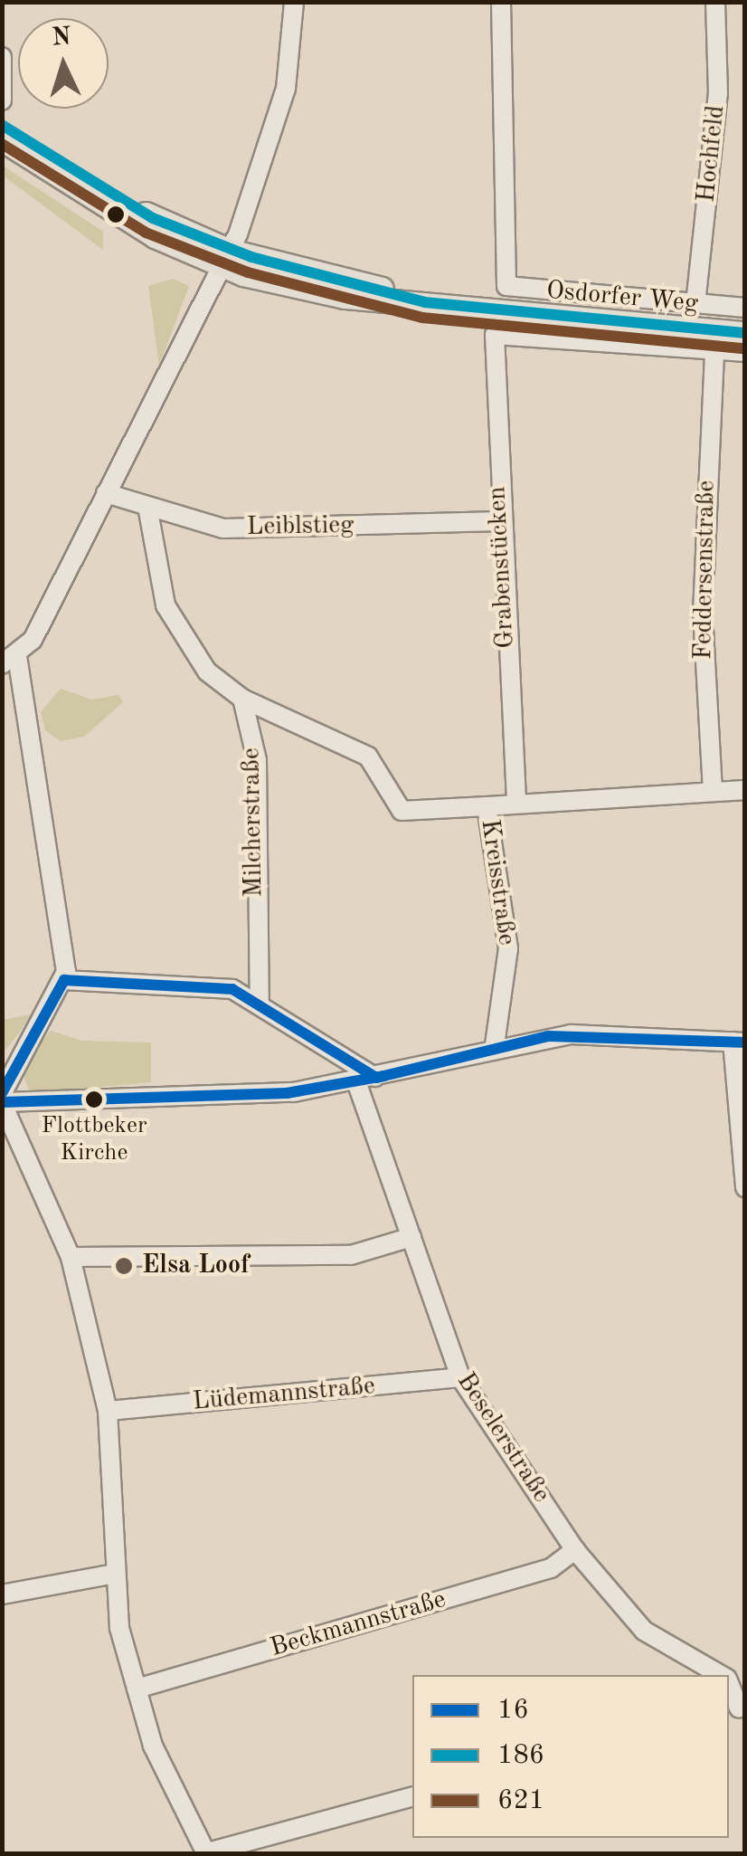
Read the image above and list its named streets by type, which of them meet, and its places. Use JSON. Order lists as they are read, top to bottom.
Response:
{
  "streets": {
    "main road": ["Osdorfer Weg"],
    "street": [
      "Hochfeld",
      "Leiblstieg",
      "Grabenstücken",
      "Feddersenstraße",
      "Milcherstraße",
      "Kreisstraße",
      "Lüdemannstraße",
      "Beselerstraße",
      "Beckmannstraße"
    ]
  },
  "crossings": [
    ["Hochfeld", "Osdorfer Weg"],
    ["Osdorfer Weg", "Grabenstücken"],
    ["Osdorfer Weg", "Feddersenstraße"],
    ["Leiblstieg", "Grabenstücken"],
    ["Milcherstraße", "Kreisstraße"],
    ["Lüdemannstraße", "Beselerstraße"],
    ["Beselerstraße", "Beckmannstraße"]
  ],
  "places": ["Flottbeker Kirche", "Elsa Loof"],
  "lines": ["transit line 186", "transit line 621", "transit line 16"],
  "legend": ["16", "186", "621"],
  "north": "top"
}
